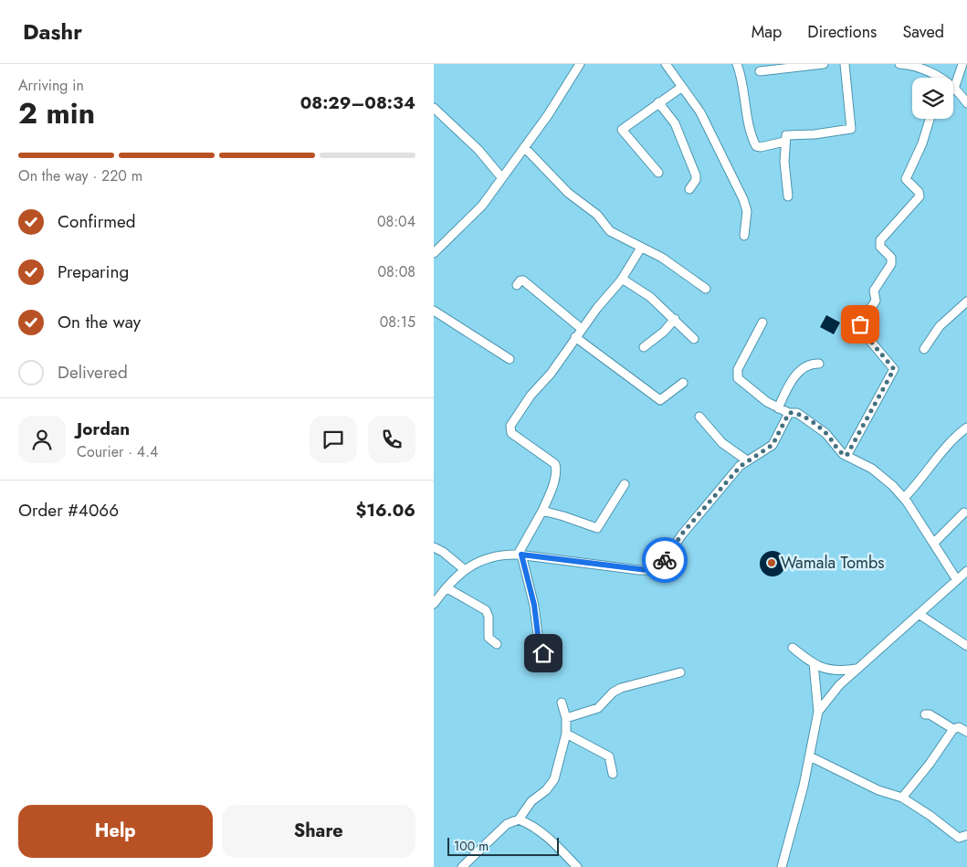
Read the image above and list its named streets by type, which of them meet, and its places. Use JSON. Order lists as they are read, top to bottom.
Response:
{
  "places": ["Wamala Tombs"],
  "scale_bar": "100 m",
  "page": {
    "header": "Dashr",
    "nav": ["Map", "Directions", "Saved"],
    "heading": ["2 min", "Arriving in", "08:29–08:34"],
    "panel": [
      "Jordan",
      "Courier · 4.4",
      "Order #4066",
      "$16.06"
    ],
    "bar": "On the way · 220 m",
    "list": [
      ["Confirmed", "08:04"],
      ["Preparing", "08:08"],
      ["On the way", "08:15"],
      "Delivered"
    ],
    "buttons": ["Help", "Share"],
    "scale": "100 m"
  }
}
